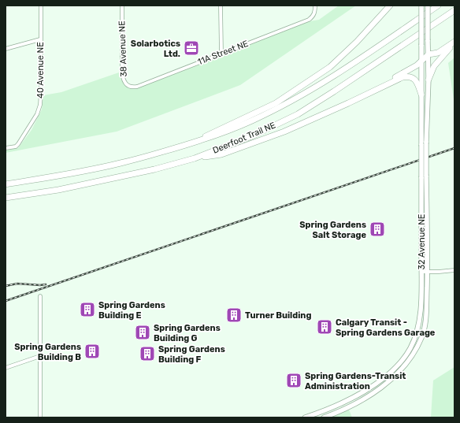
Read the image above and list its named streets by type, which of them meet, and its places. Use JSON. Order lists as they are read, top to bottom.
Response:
{
  "streets": {
    "highway": ["Deerfoot Trail NE"],
    "main road": ["32 Avenue NE"],
    "street": ["38 Avenue NE", "11A Street NE", "40 Avenue NE"]
  },
  "crossings": [
    ["38 Avenue NE", "11A Street NE"]
  ],
  "places": {
    "office": ["Solarbotics Ltd."],
    "building": [
      "Spring Gardens Salt Storage",
      "Spring Gardens Building E",
      "Turner Building",
      "Calgary Transit - Spring Gardens Garage",
      "Spring Gardens Building G",
      "Spring Gardens Building B",
      "Spring Gardens Building F",
      "Spring Gardens-Transit Administration"
    ]
  }
}
